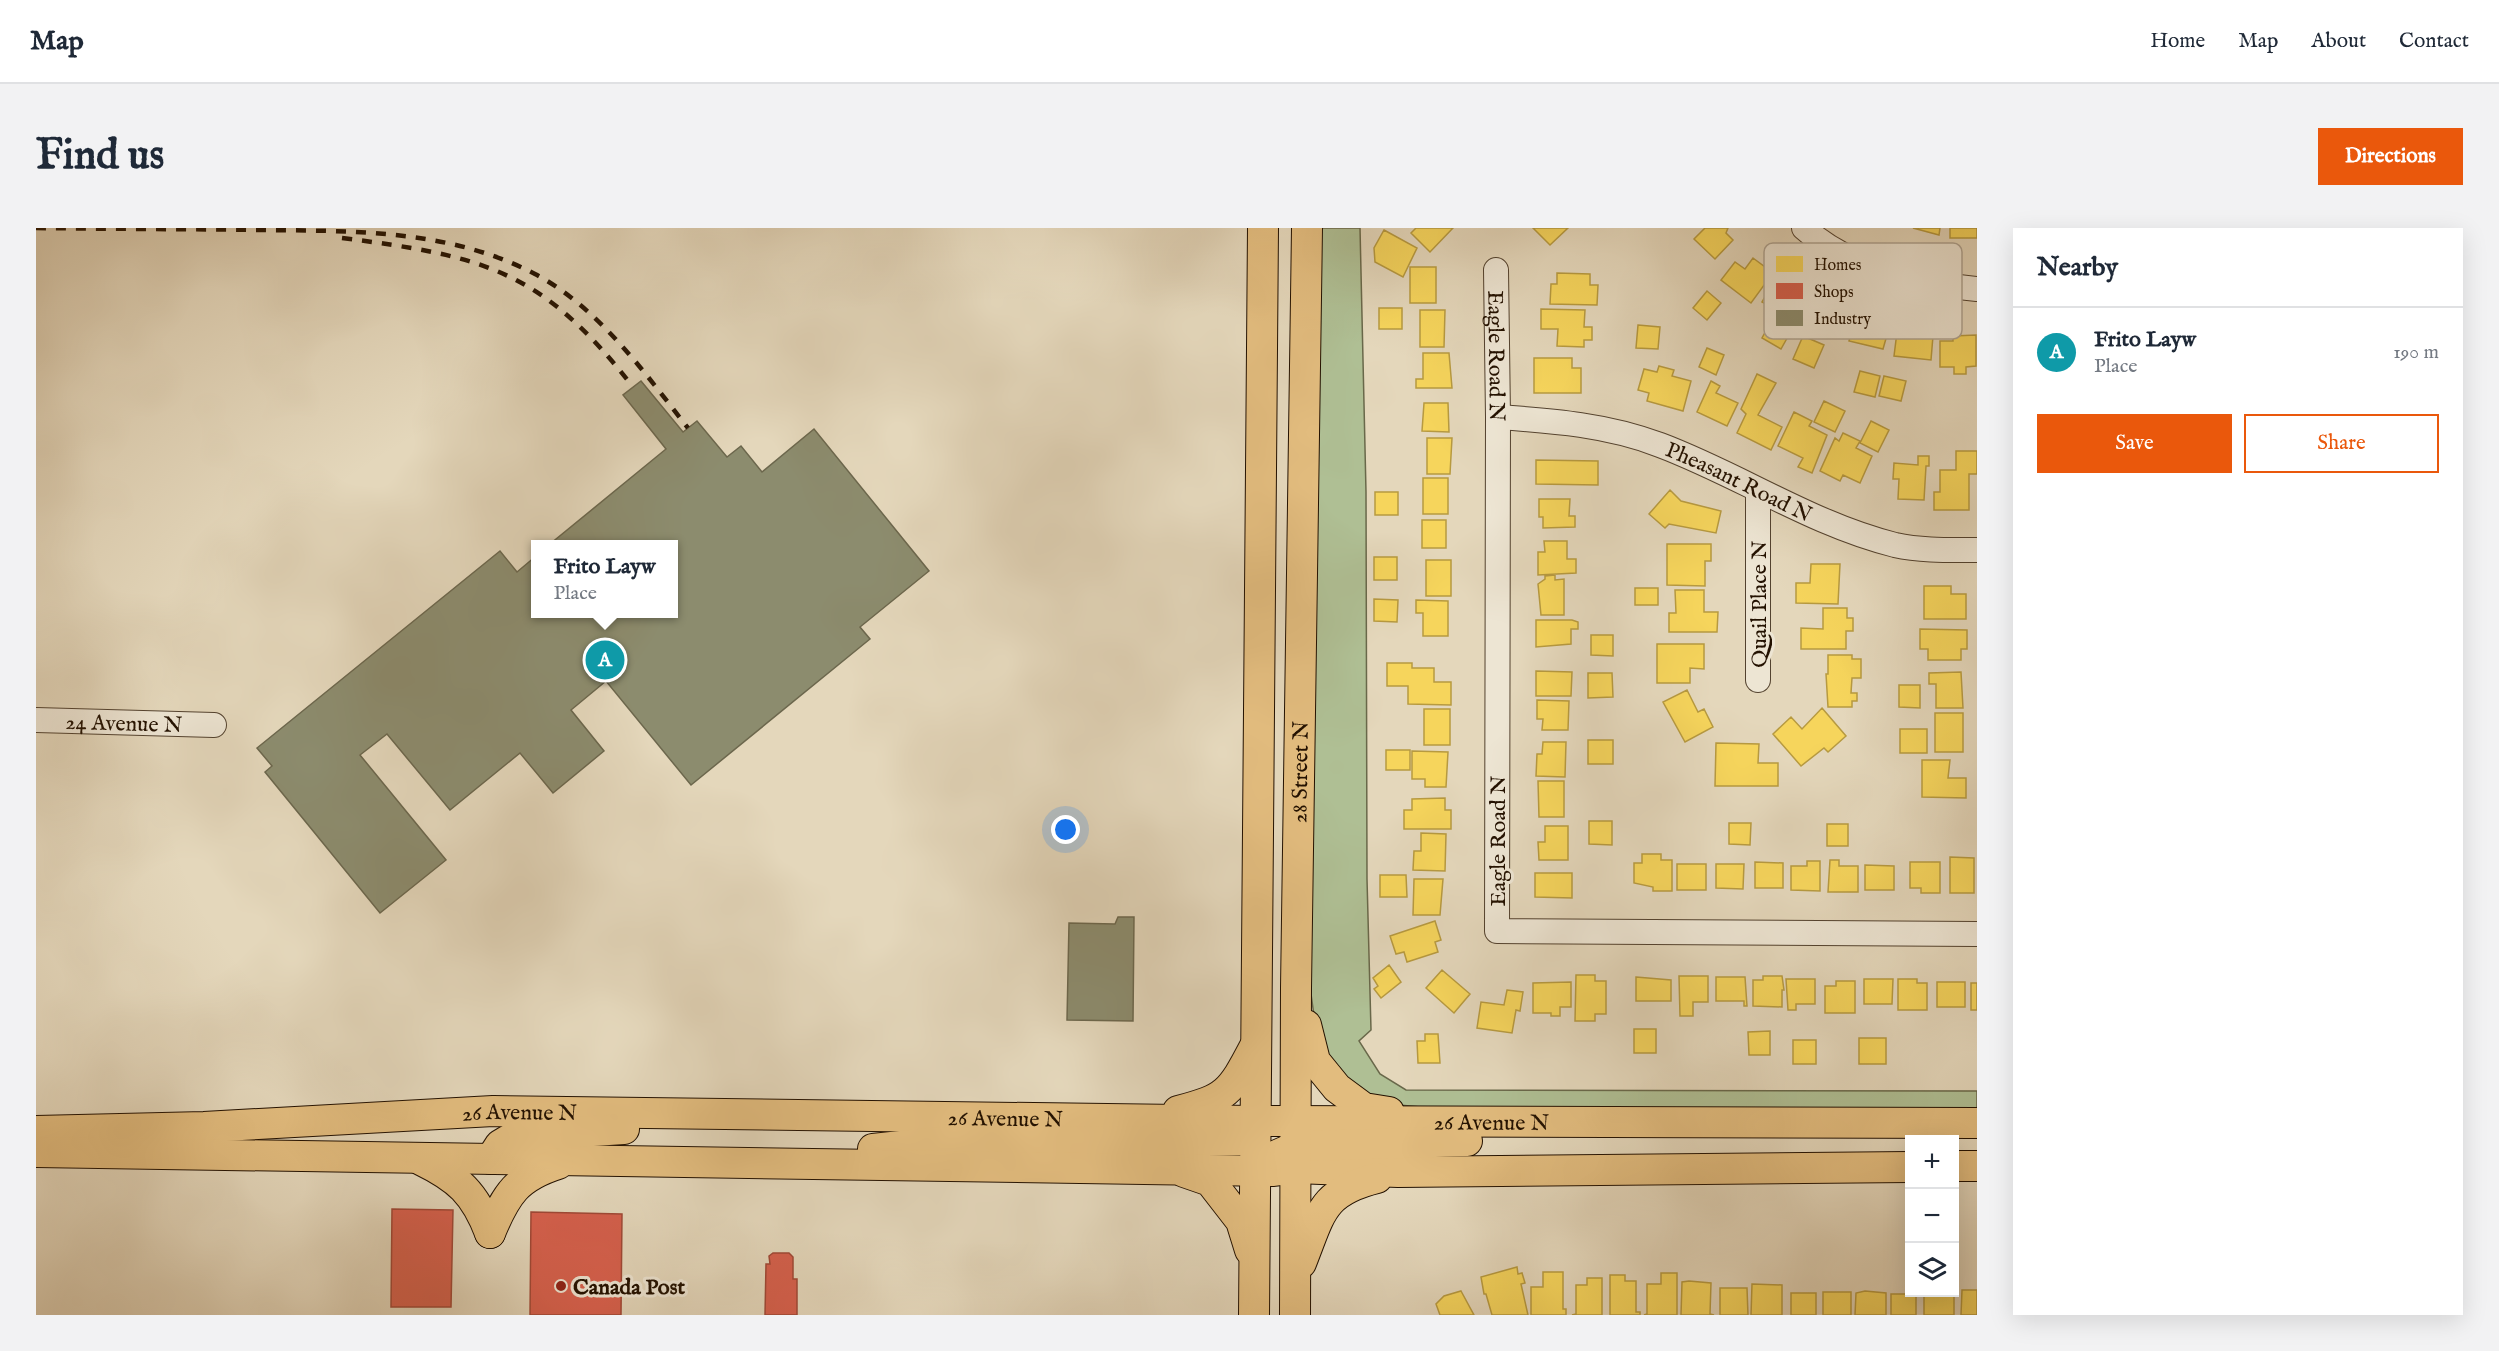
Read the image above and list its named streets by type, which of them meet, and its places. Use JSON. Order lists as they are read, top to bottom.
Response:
{
  "streets": {
    "main road": ["28 Street N", "26 Avenue N"],
    "street": [
      "Eagle Road N",
      "Pheasant Road N",
      "Quail Place N",
      "24 Avenue N"
    ]
  },
  "crossings": [
    ["Eagle Road N", "Pheasant Road N"],
    ["Pheasant Road N", "Quail Place N"],
    ["28 Street N", "26 Avenue N"]
  ],
  "places": ["Canada Post"],
  "legend": ["Homes", "Shops", "Industry"],
  "page": {
    "header": "Map",
    "nav": [
      "Home",
      "Map",
      "About",
      "Contact"
    ],
    "buttons": [
      "Directions",
      ["Save", "Share"]
    ],
    "title": "Find us",
    "heading": "Nearby",
    "list": [
      {
        "mark": "A",
        "name": "Frito Layw",
        "note": "Place",
        "value": "190 m"
      }
    ],
    "popup": ["Frito Layw", "Place"],
    "pins": "A",
    "map_buttons": ["+", "−"]
  }
}
